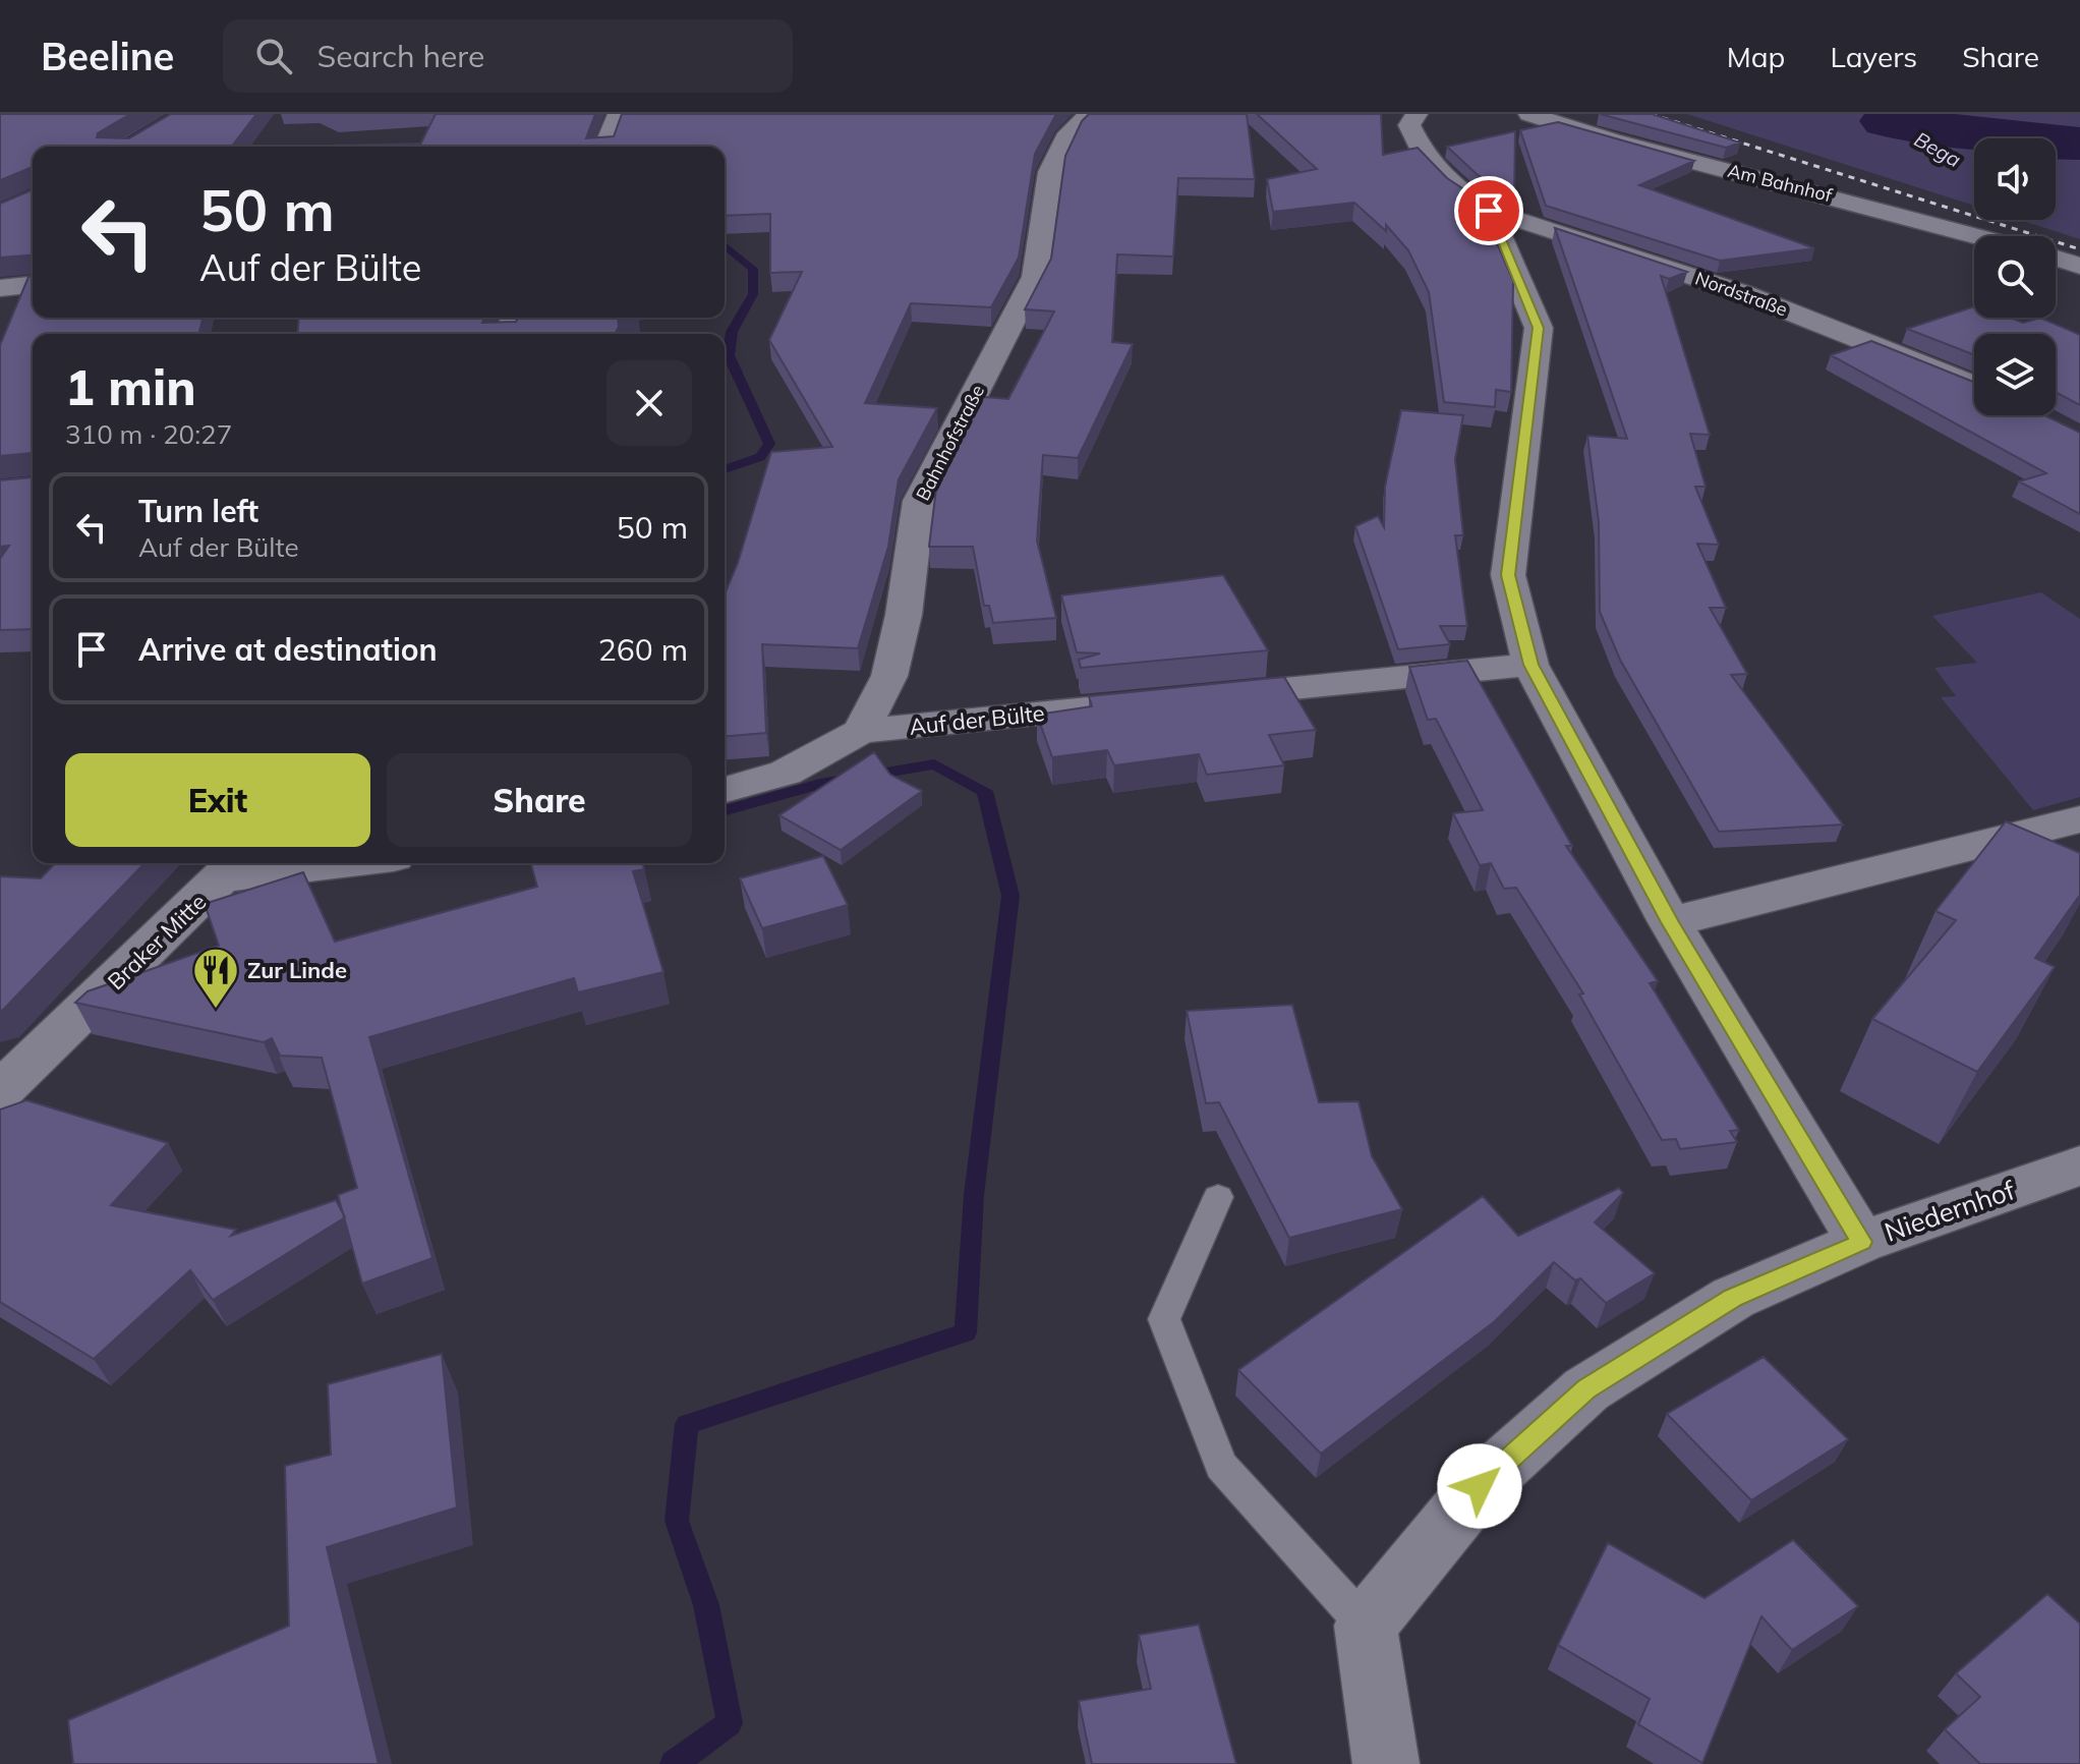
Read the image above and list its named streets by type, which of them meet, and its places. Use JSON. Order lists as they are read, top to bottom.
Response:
{
  "streets": {
    "street": [
      "Am Bahnhof",
      "Nordstraße",
      "Bahnhofstraße",
      "Auf der Bülte",
      "Braker Mitte",
      "Niedernhof"
    ]
  },
  "crossings": [
    ["Bahnhofstraße", "Auf der Bülte"]
  ],
  "water": ["Bega"],
  "places": {
    "restaurant": ["Zur Linde"]
  },
  "page": {
    "header": "Beeline",
    "search": "Search here",
    "nav": ["Map", "Layers", "Share"],
    "turn": ["50 m", "Auf der Bülte"],
    "heading": ["1 min", "310 m · 20:27"],
    "list": [
      {
        "name": "Turn left",
        "note": "Auf der Bülte",
        "value": "50 m"
      },
      {
        "name": "Arrive at destination",
        "value": "260 m"
      }
    ],
    "buttons": ["Exit", "Share"]
  }
}
